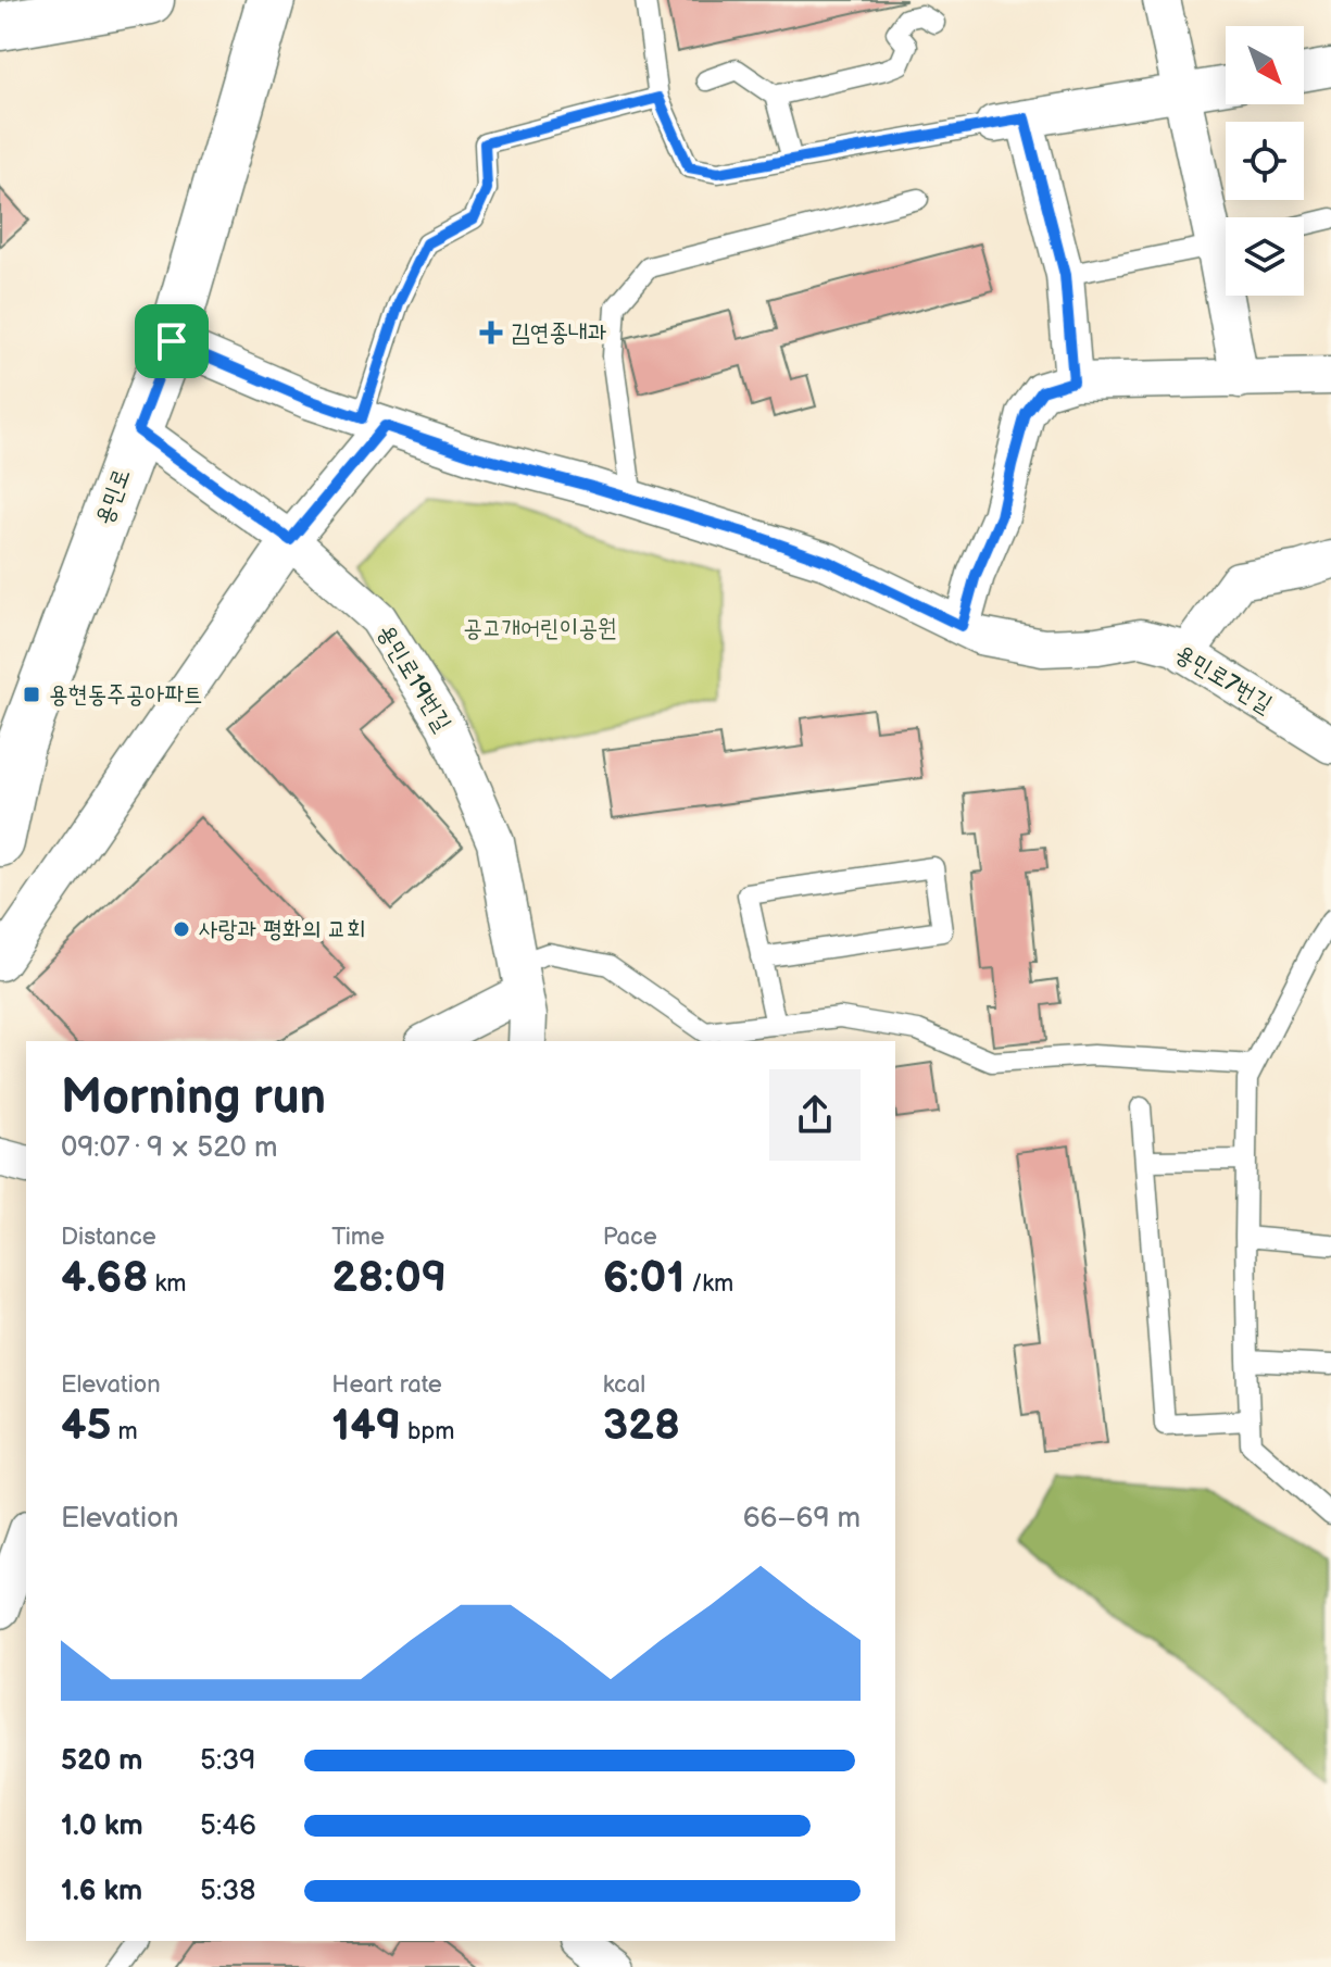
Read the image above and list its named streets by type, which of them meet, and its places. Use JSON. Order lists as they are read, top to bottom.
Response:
{
  "streets": {
    "street": ["용민로", "용민로19번길", "용민로7번길"]
  },
  "crossings": [
    ["용민로", "용민로19번길"],
    ["용민로", "용민로7번길"]
  ],
  "parks": ["공고개어린이공원"],
  "places": {
    "health": ["김연종내과"],
    "transit": ["용현동주공아파트"],
    "other": ["사랑과 평화의 교회"]
  },
  "north": "bottom right",
  "page": {
    "heading": ["Morning run", "09:07 · 9 × 520 m"],
    "stats": [
      ["Distance", "4.68 km"],
      ["Time", "28:09"],
      ["Pace", "6:01 /km"],
      ["Elevation", "45 m"],
      ["Heart rate", "149 bpm"],
      ["kcal", "328"]
    ],
    "chart": ["Elevation", "66–69 m"],
    "list": [
      {
        "name": "520 m",
        "note": "5:39"
      },
      {
        "name": "1.0 km",
        "note": "5:46"
      },
      {
        "name": "1.6 km",
        "note": "5:38"
      }
    ]
  }
}
